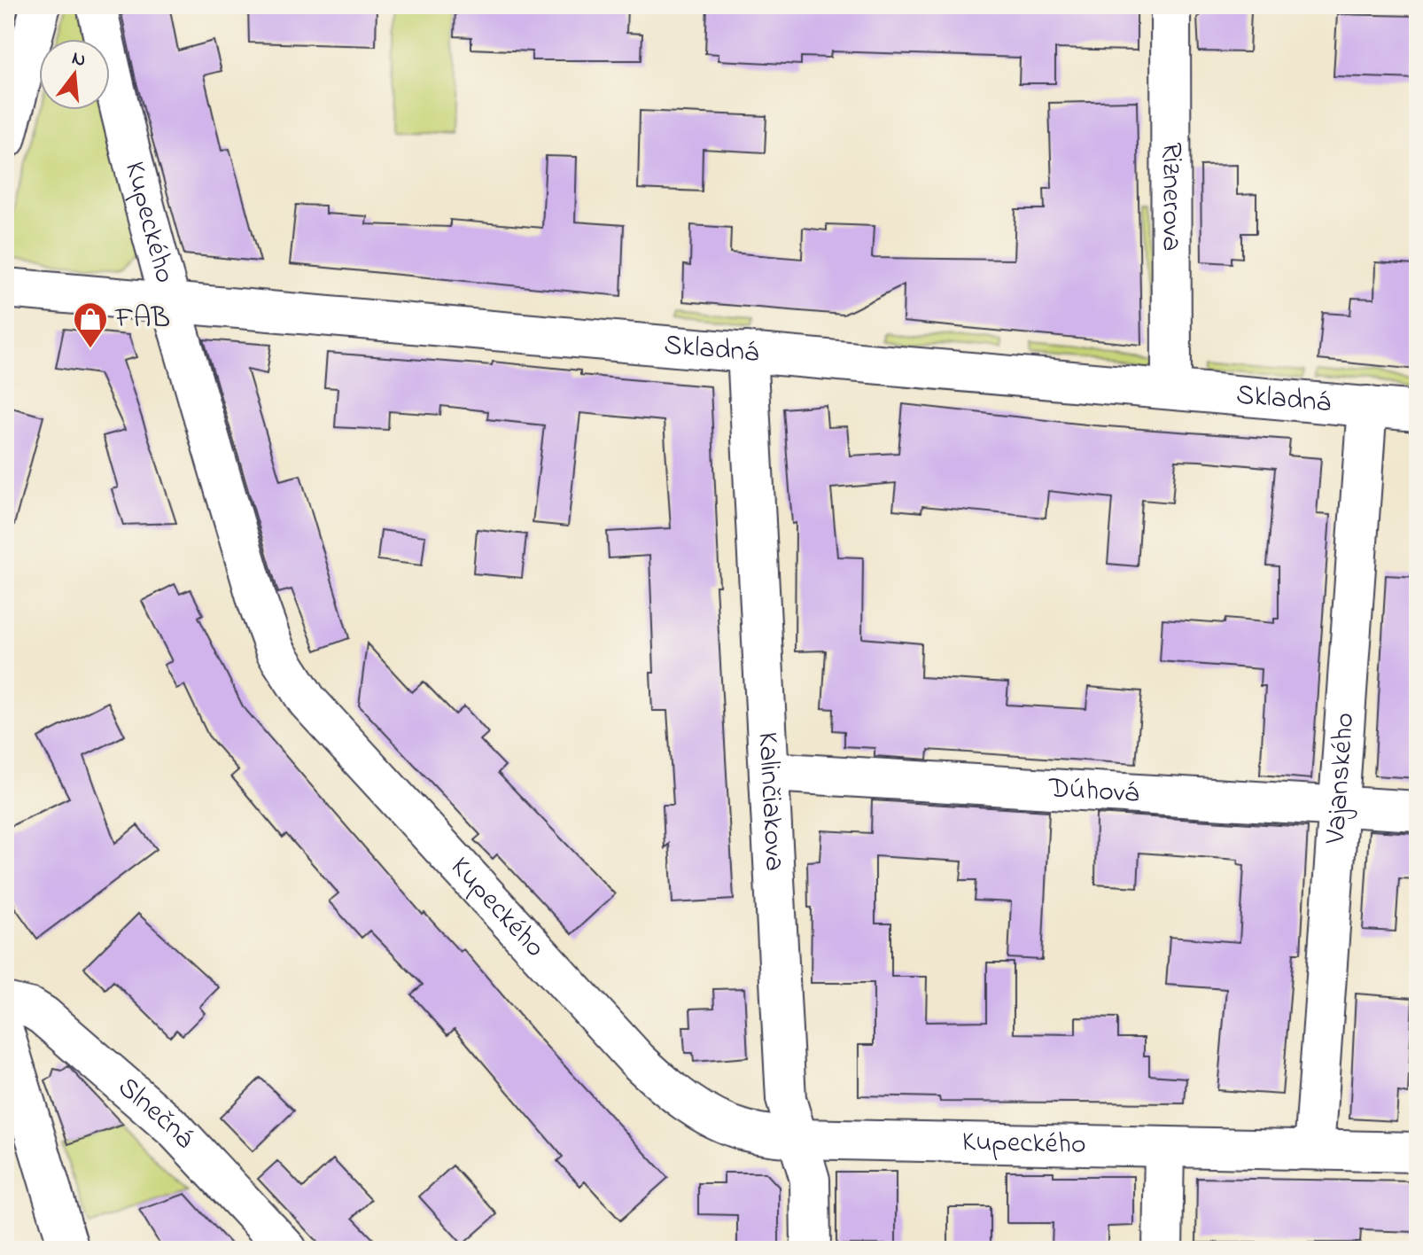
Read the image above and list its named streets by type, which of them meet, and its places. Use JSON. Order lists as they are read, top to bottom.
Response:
{
  "streets": {
    "street": [
      "Riznerova",
      "Kupeckého",
      "Skladná",
      "Vajanského",
      "Dúhová",
      "Kalinčiakova",
      "Slnečná"
    ]
  },
  "crossings": [
    ["Riznerova", "Skladná"],
    ["Kupeckého", "Skladná"],
    ["Kupeckého", "Vajanského"],
    ["Kupeckého", "Kalinčiakova"],
    ["Skladná", "Vajanského"],
    ["Skladná", "Kalinčiakova"],
    ["Vajanského", "Dúhová"],
    ["Dúhová", "Kalinčiakova"]
  ],
  "places": {
    "shop": ["FAB"]
  },
  "north": "top"
}
